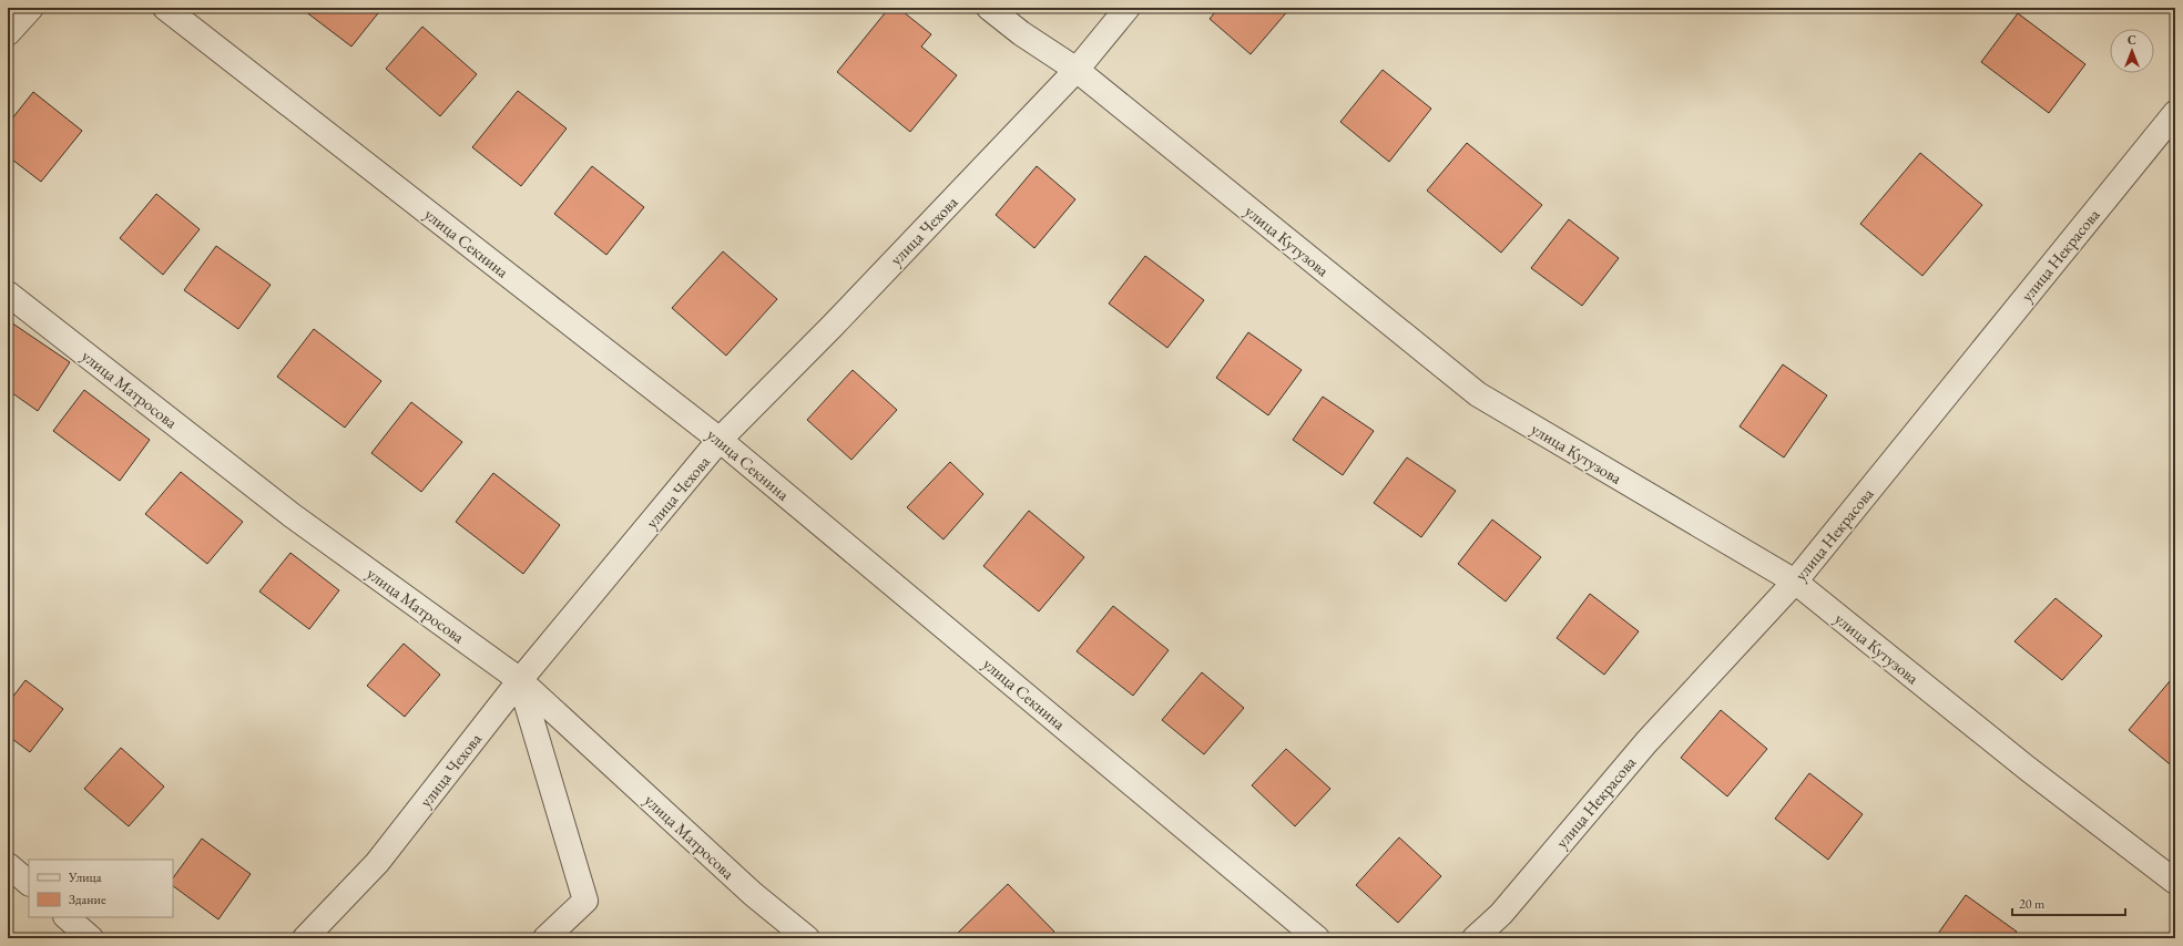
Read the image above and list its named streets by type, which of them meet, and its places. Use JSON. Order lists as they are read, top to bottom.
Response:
{
  "streets": {
    "street": [
      "улица Чехова",
      "улица Кутузова",
      "улица Секнина",
      "улица Некрасова",
      "улица Матросова"
    ]
  },
  "crossings": [
    ["улица Чехова", "улица Кутузова"],
    ["улица Чехова", "улица Секнина"],
    ["улица Чехова", "улица Матросова"],
    ["улица Кутузова", "улица Некрасова"]
  ],
  "legend": ["Улица", "Здание"],
  "scale_bar": "20 m",
  "north": "top"
}
